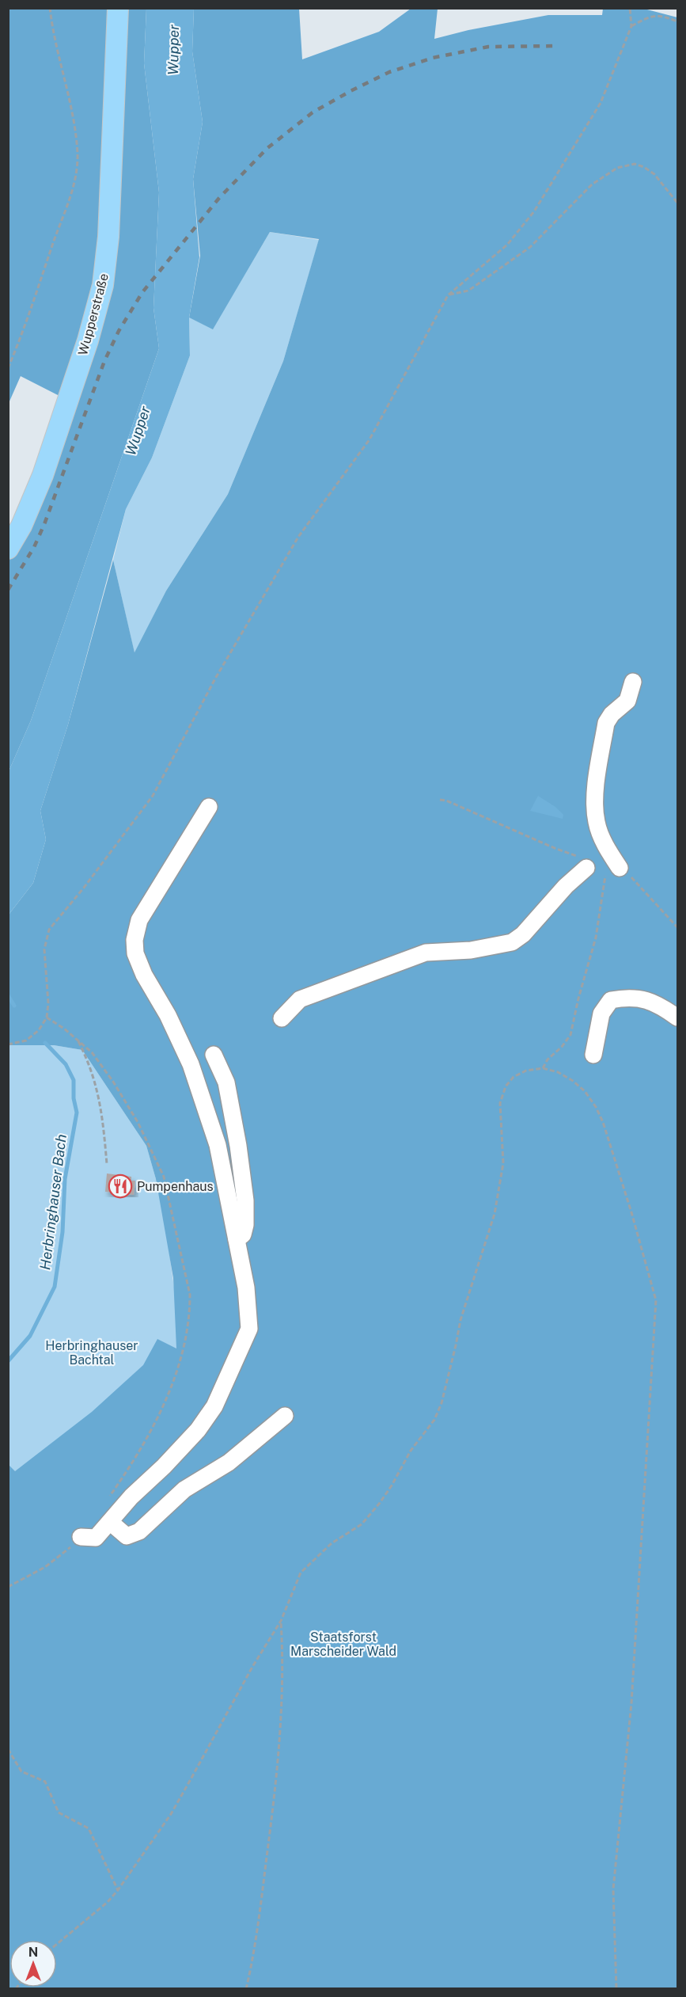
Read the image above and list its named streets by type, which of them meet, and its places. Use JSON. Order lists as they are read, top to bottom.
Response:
{
  "streets": {
    "main road": ["Wupperstraße"]
  },
  "water": ["Wupper", "Herbringhauser Bach"],
  "parks": ["Herbringhauser Bachtal", "Staatsforst Marscheider Wald"],
  "places": {
    "restaurant": ["Pumpenhaus"]
  },
  "north": "top"
}
